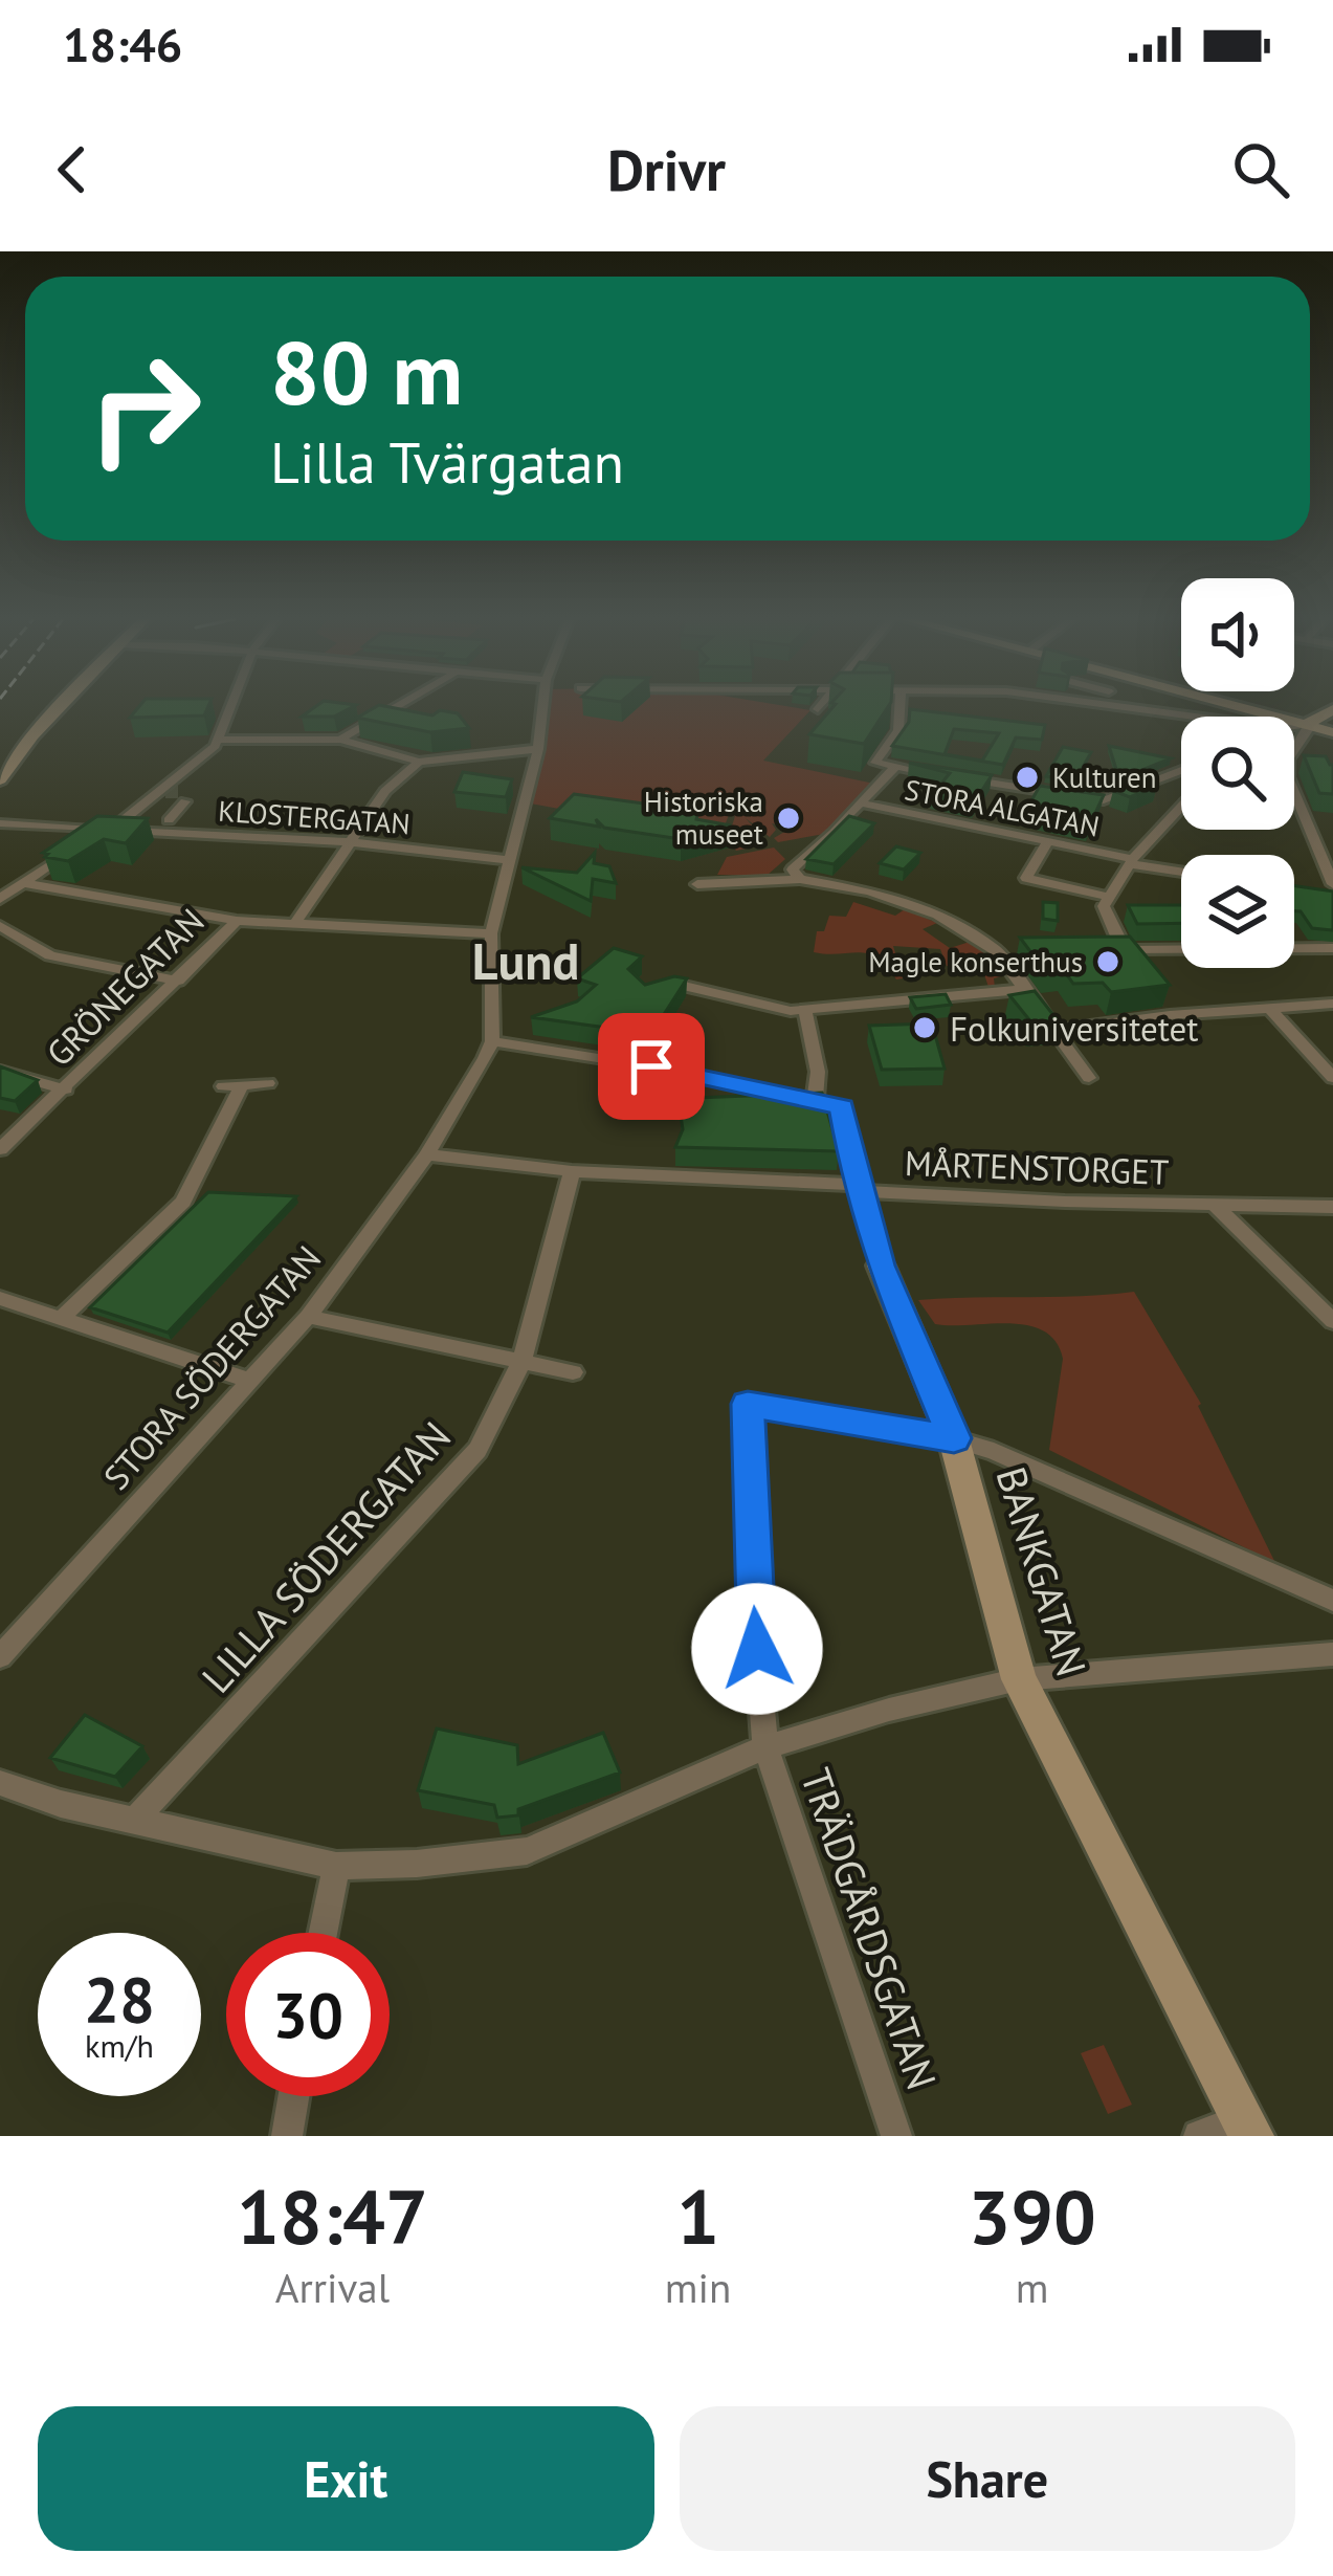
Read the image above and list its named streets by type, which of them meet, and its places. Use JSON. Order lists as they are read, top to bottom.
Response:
{
  "streets": {
    "street": [
      "STORA ALGATAN",
      "KLOSTERGATAN",
      "GRÖNEGATAN",
      "MÅRTENSTORGET",
      "STORA SÖDERGATAN",
      "LILLA SÖDERGATAN",
      "BANKGATAN",
      "TRÄDGÅRDSGATAN"
    ]
  },
  "crossings": [
    ["MÅRTENSTORGET", "STORA SÖDERGATAN"],
    ["MÅRTENSTORGET", "LILLA SÖDERGATAN"],
    ["MÅRTENSTORGET", "BANKGATAN"],
    ["BANKGATAN", "TRÄDGÅRDSGATAN"]
  ],
  "districts": ["Lund"],
  "places": [
    "Kulturen",
    "Historiska museet",
    "Magle konserthus",
    "Folkuniversitetet"
  ],
  "page": {
    "status": "18:46",
    "header": "Drivr",
    "turn": ["80 m", "Lilla Tvärgatan"],
    "speed": "28 km/h",
    "limit": "30",
    "eta": [
      "18:47",
      "Arrival",
      "1",
      "min",
      "390",
      "m"
    ],
    "buttons": ["Exit", "Share"]
  }
}
